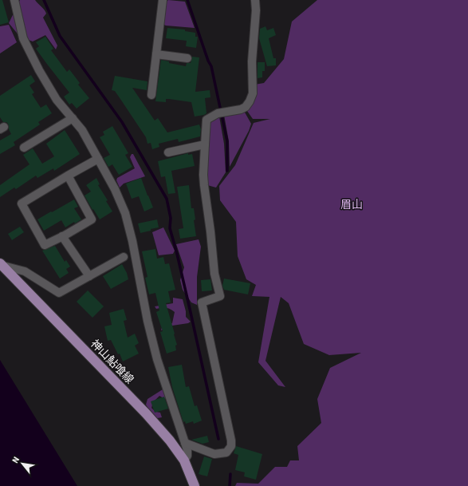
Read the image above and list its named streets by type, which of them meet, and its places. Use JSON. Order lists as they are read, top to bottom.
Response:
{
  "streets": {
    "main road": ["神山鮎喰線"]
  },
  "parks": ["眉山"],
  "north": "top left"
}
